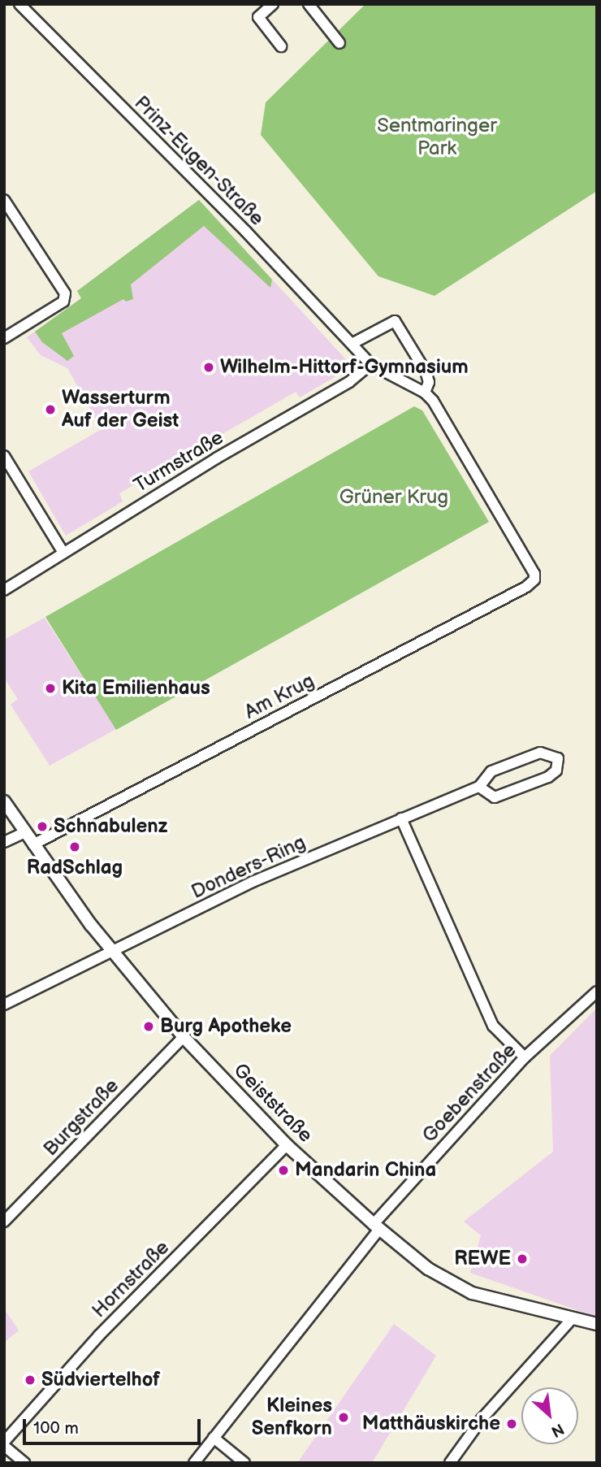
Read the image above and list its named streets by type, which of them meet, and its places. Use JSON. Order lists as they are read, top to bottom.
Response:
{
  "streets": {
    "street": [
      "Prinz-Eugen-Straße",
      "Turmstraße",
      "Am Krug",
      "Donders-Ring",
      "Goebenstraße",
      "Geiststraße",
      "Burgstraße",
      "Hornstraße"
    ]
  },
  "crossings": [
    ["Prinz-Eugen-Straße", "Turmstraße"],
    ["Prinz-Eugen-Straße", "Am Krug"],
    ["Am Krug", "Geiststraße"],
    ["Donders-Ring", "Geiststraße"],
    ["Goebenstraße", "Geiststraße"],
    ["Geiststraße", "Burgstraße"],
    ["Geiststraße", "Hornstraße"]
  ],
  "parks": ["Sentmaringer Park", "Grüner Krug"],
  "places": [
    "Wilhelm-Hittorf-Gymnasium",
    "Wasserturm Auf der Geist",
    "Kita Emilienhaus",
    "Schnabulenz",
    "RadSchlag",
    "Burg Apotheke",
    "Mandarin China",
    "REWE",
    "Südviertelhof",
    "Kleines Senfkorn",
    "Matthäuskirche"
  ],
  "scale_bar": "100 m",
  "north": "bottom right"
}
